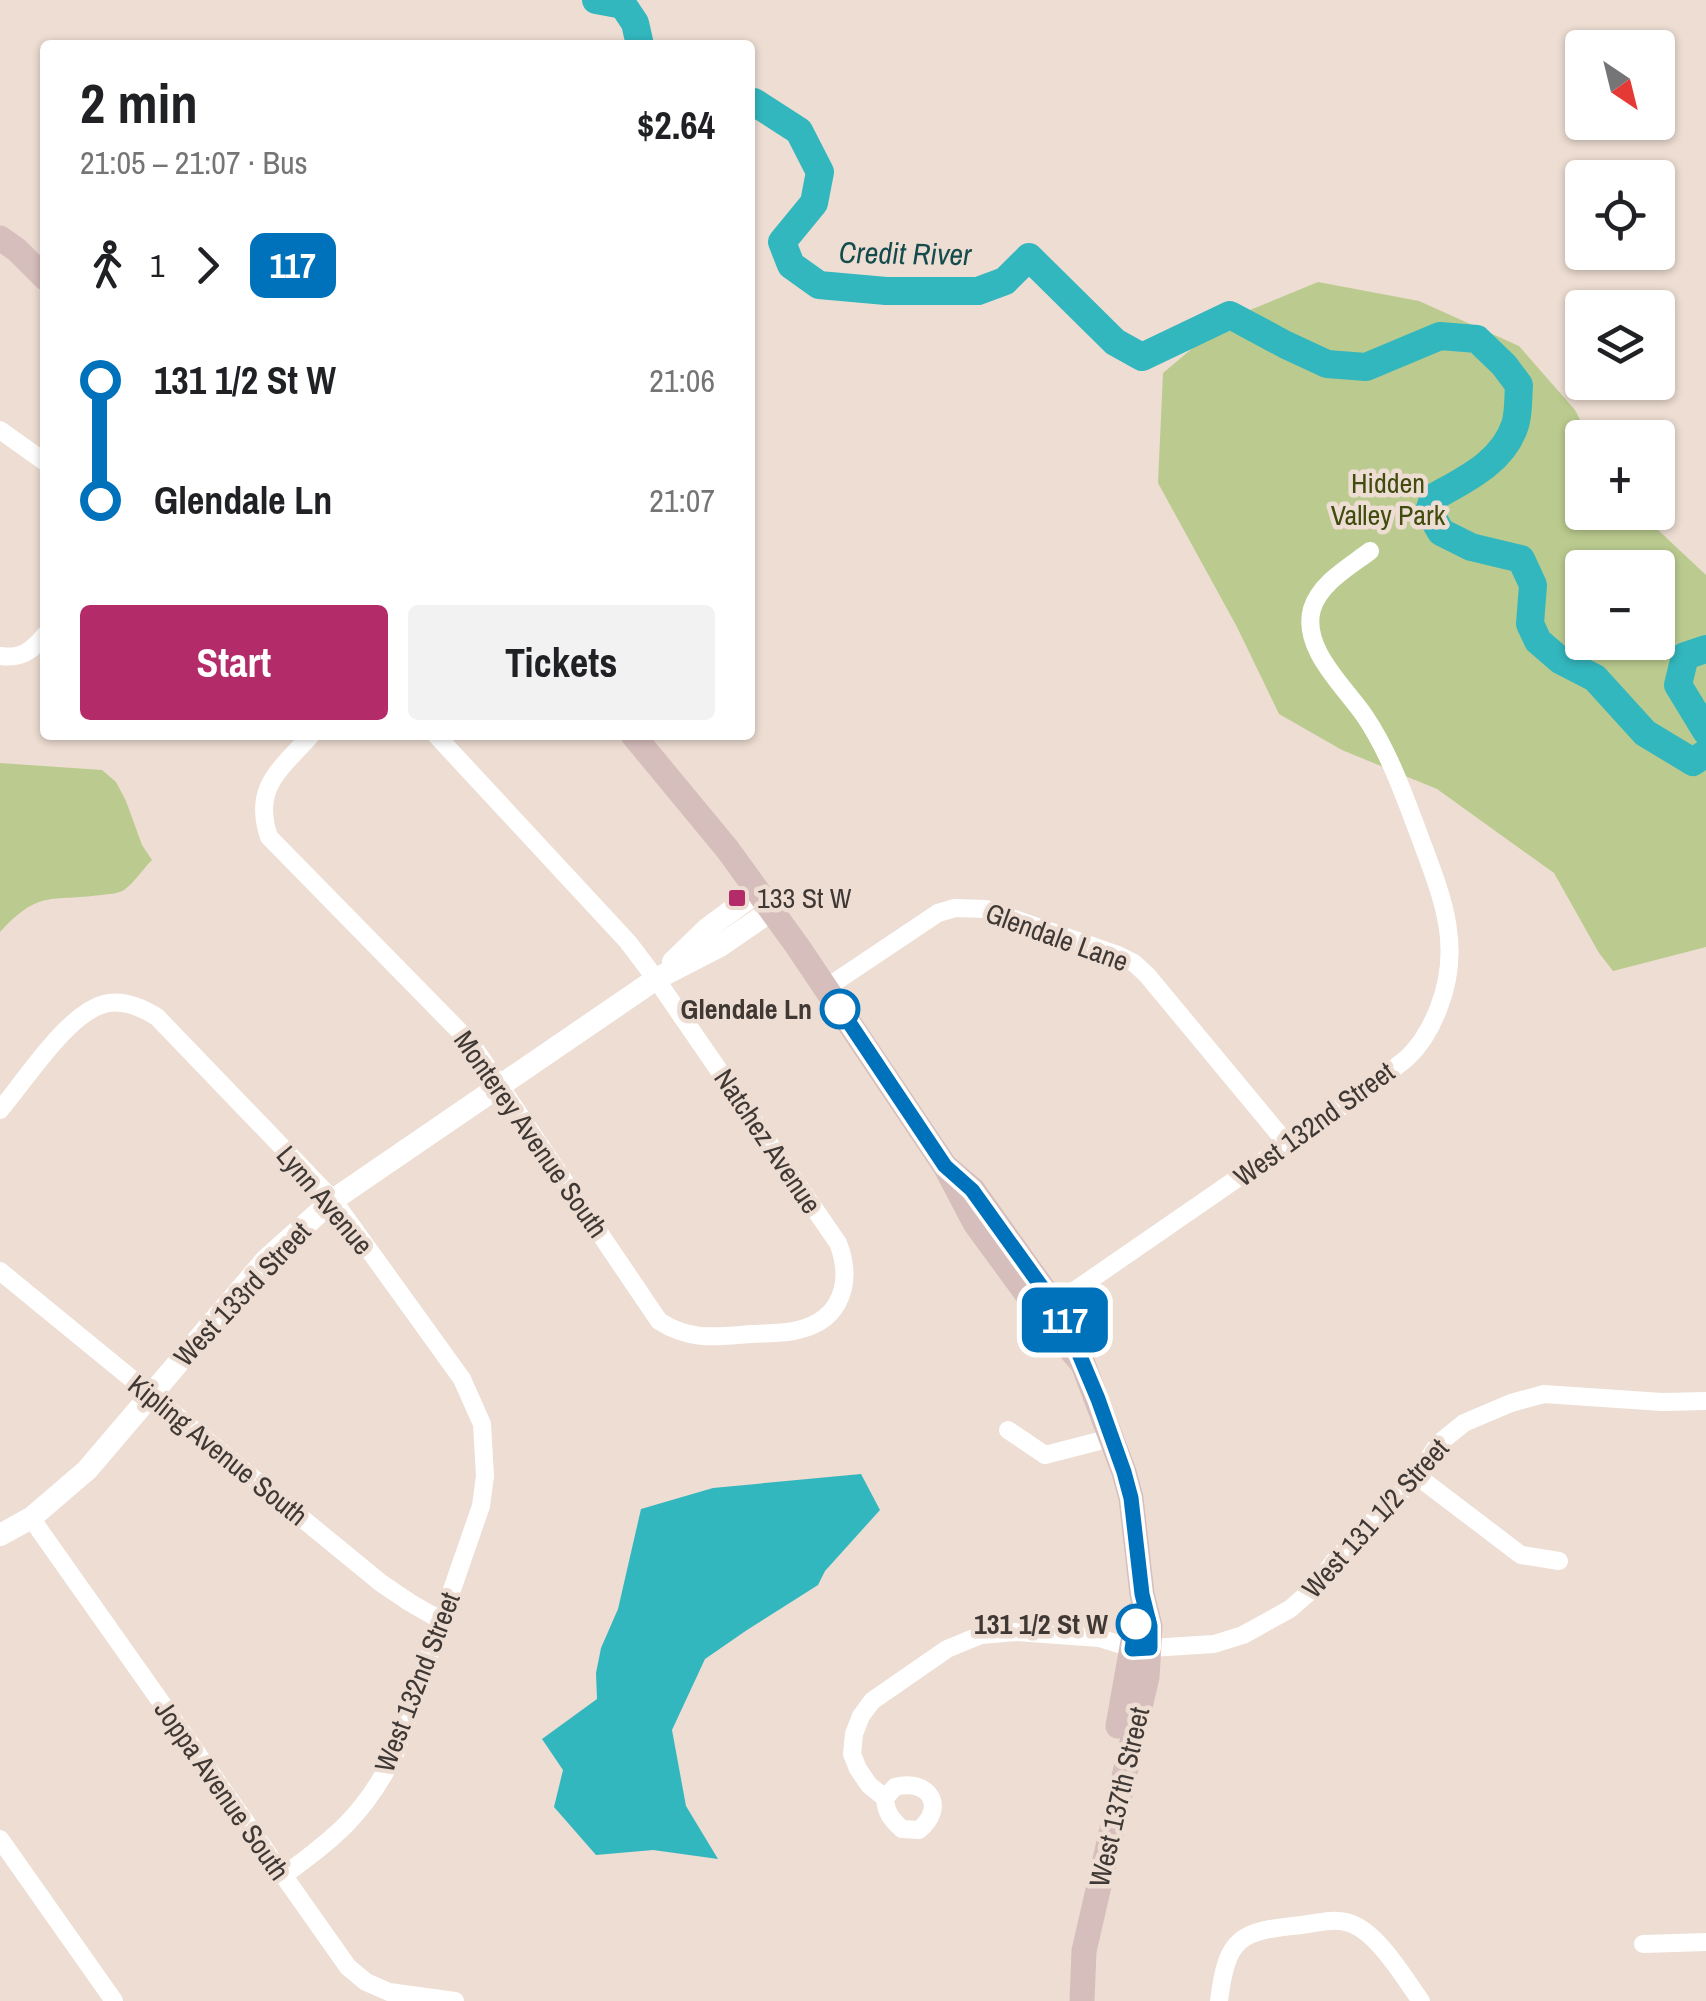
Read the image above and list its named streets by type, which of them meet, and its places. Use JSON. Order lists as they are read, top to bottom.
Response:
{
  "streets": {
    "main road": ["West 137th Street"],
    "street": [
      "Glendale Lane",
      "West 132nd Street",
      "Monterey Avenue South",
      "Natchez Avenue",
      "Lynn Avenue",
      "West 133rd Street",
      "Kipling Avenue South",
      "West 131 1/2 Street",
      "Joppa Avenue South"
    ]
  },
  "crossings": [
    ["Glendale Lane", "West 132nd Street"],
    ["Glendale Lane", "West 137th Street"],
    ["West 132nd Street", "Lynn Avenue"],
    ["West 132nd Street", "Kipling Avenue South"],
    ["West 132nd Street", "Joppa Avenue South"],
    ["West 132nd Street", "West 137th Street"],
    ["Monterey Avenue South", "Natchez Avenue"],
    ["Monterey Avenue South", "West 133rd Street"],
    ["Natchez Avenue", "West 133rd Street"],
    ["Lynn Avenue", "West 133rd Street"],
    ["West 133rd Street", "Kipling Avenue South"],
    ["West 133rd Street", "Joppa Avenue South"],
    ["West 133rd Street", "West 137th Street"],
    ["West 131 1/2 Street", "West 137th Street"]
  ],
  "water": ["Credit River"],
  "parks": ["Hidden Valley Park"],
  "places": {
    "transit": ["133 St W"],
    "other": ["Glendale Ln", "131 1/2 St W"]
  },
  "lines": ["bus line 117"],
  "north": "bottom right",
  "page": {
    "on_map": "117",
    "map_buttons": ["+", "−"],
    "heading": ["2 min", "21:05 – 21:07 · Bus", "$2.64"],
    "legs": ["1", "117"],
    "list": [
      {
        "name": "131 1/2 St W",
        "value": "21:06"
      },
      {
        "name": "Glendale Ln",
        "value": "21:07"
      }
    ],
    "buttons": ["Start", "Tickets"]
  }
}
